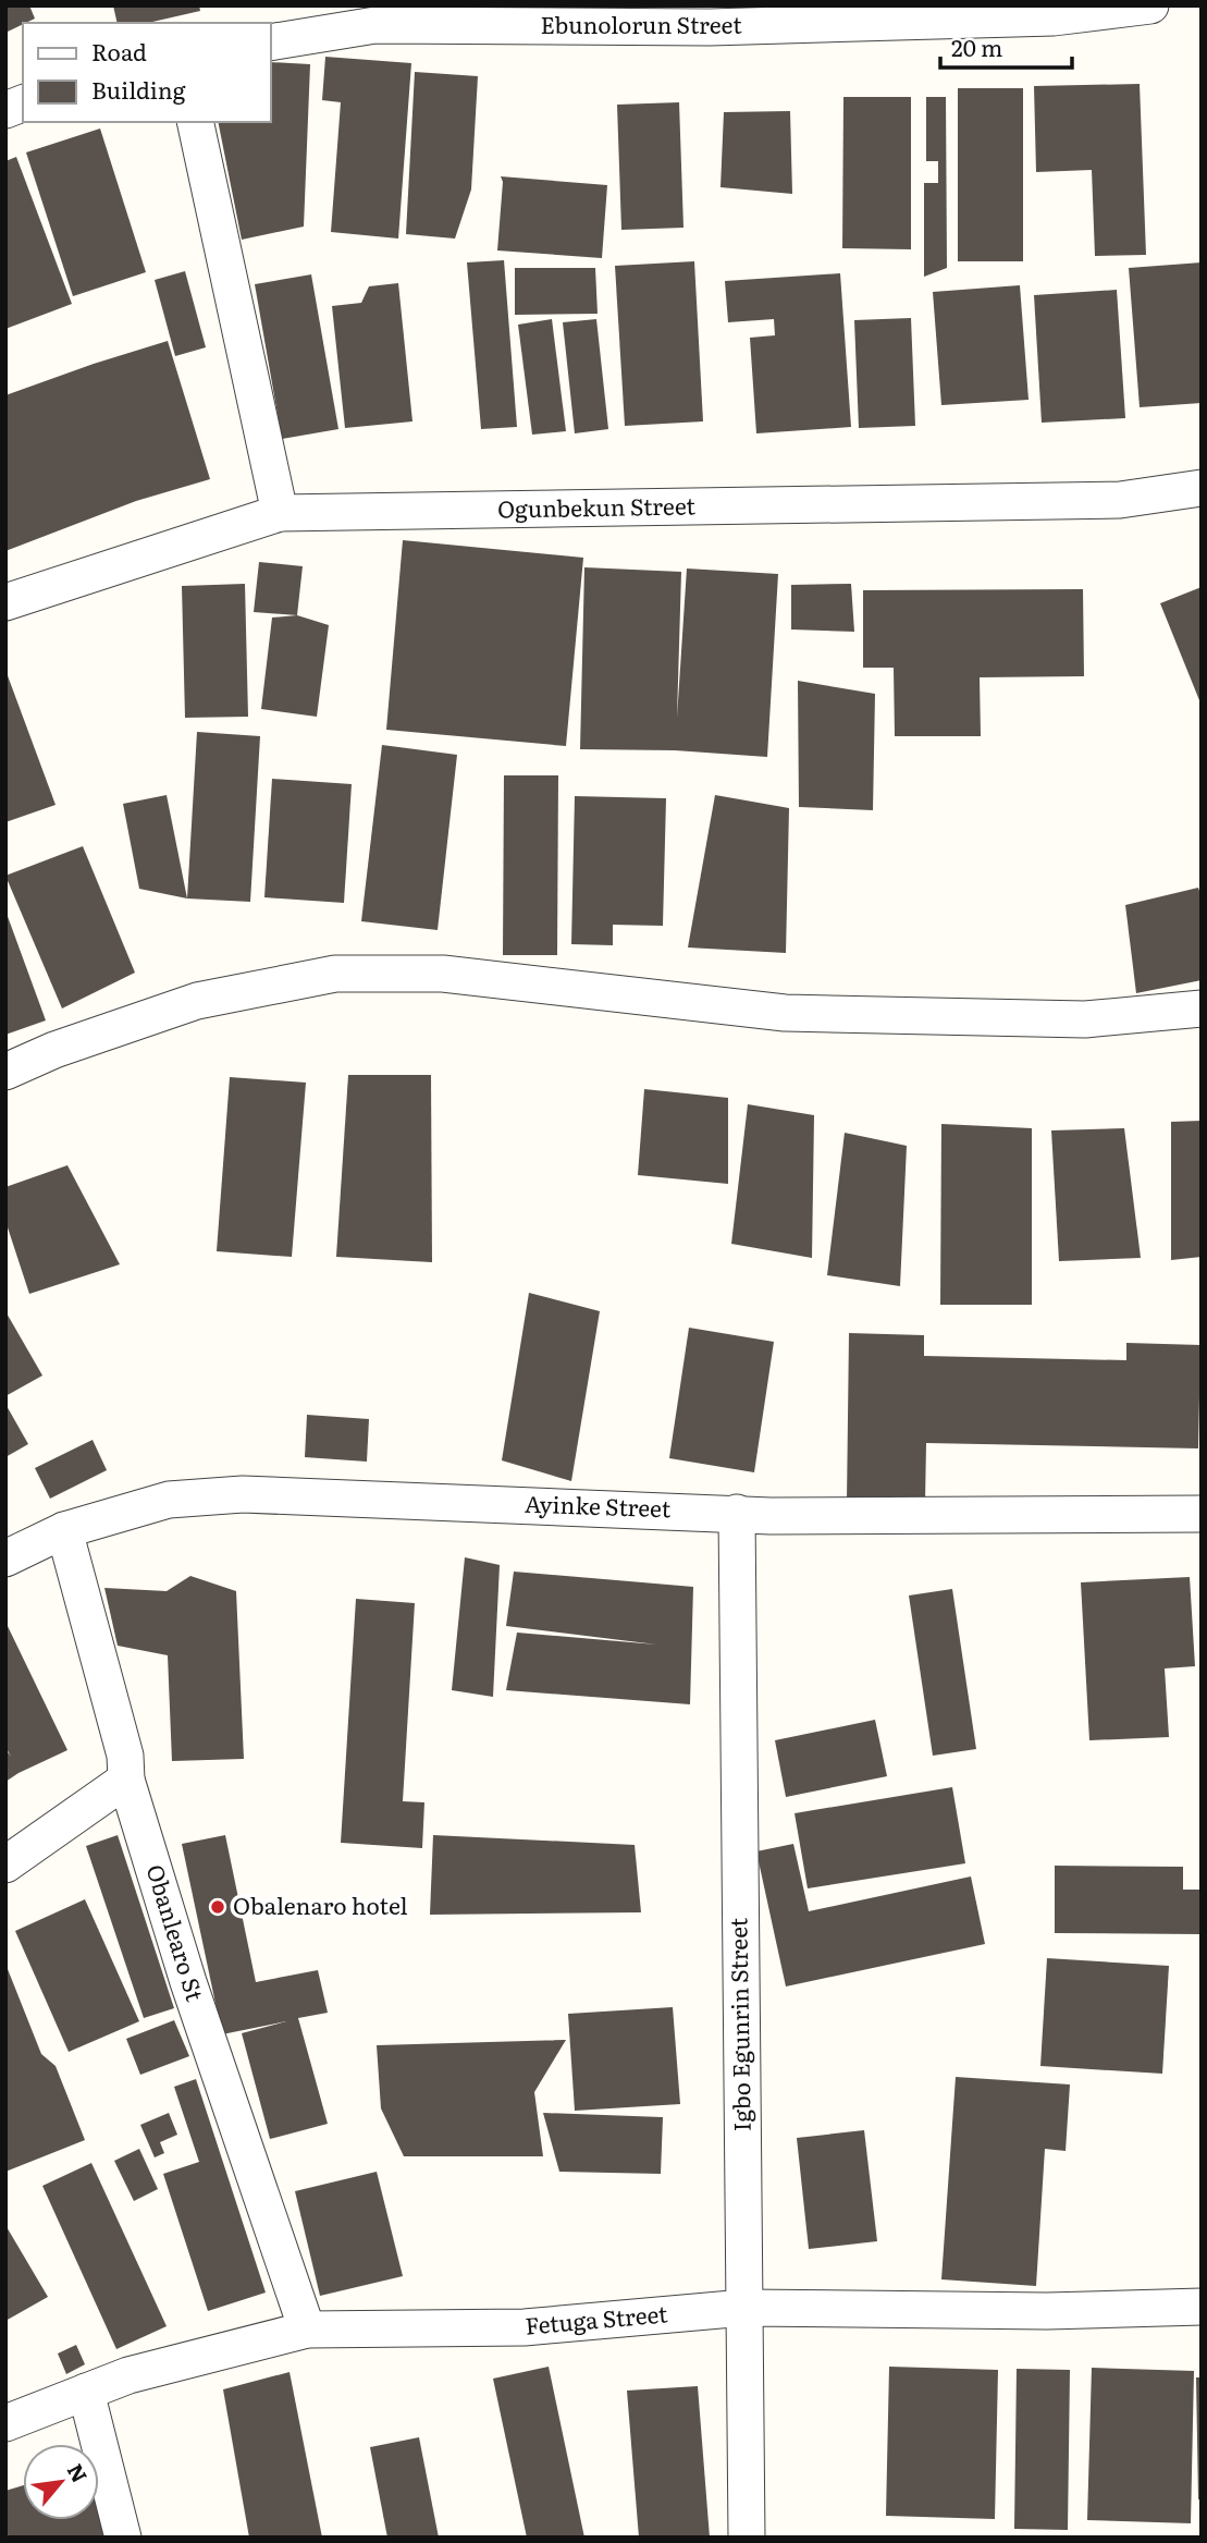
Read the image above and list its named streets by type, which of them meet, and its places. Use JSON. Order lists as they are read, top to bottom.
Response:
{
  "streets": {
    "street": [
      "Ebunolorun Street",
      "Ogunbekun Street",
      "Ayinke Street",
      "Obanlearo St",
      "Igbo Egunrin Street",
      "Fetuga Street"
    ]
  },
  "crossings": [
    ["Ayinke Street", "Obanlearo St"],
    ["Ayinke Street", "Igbo Egunrin Street"],
    ["Obanlearo St", "Fetuga Street"],
    ["Igbo Egunrin Street", "Fetuga Street"]
  ],
  "places": ["Obalenaro hotel"],
  "legend": ["Road", "Building"],
  "scale_bar": "20 m",
  "north": "top right"
}
